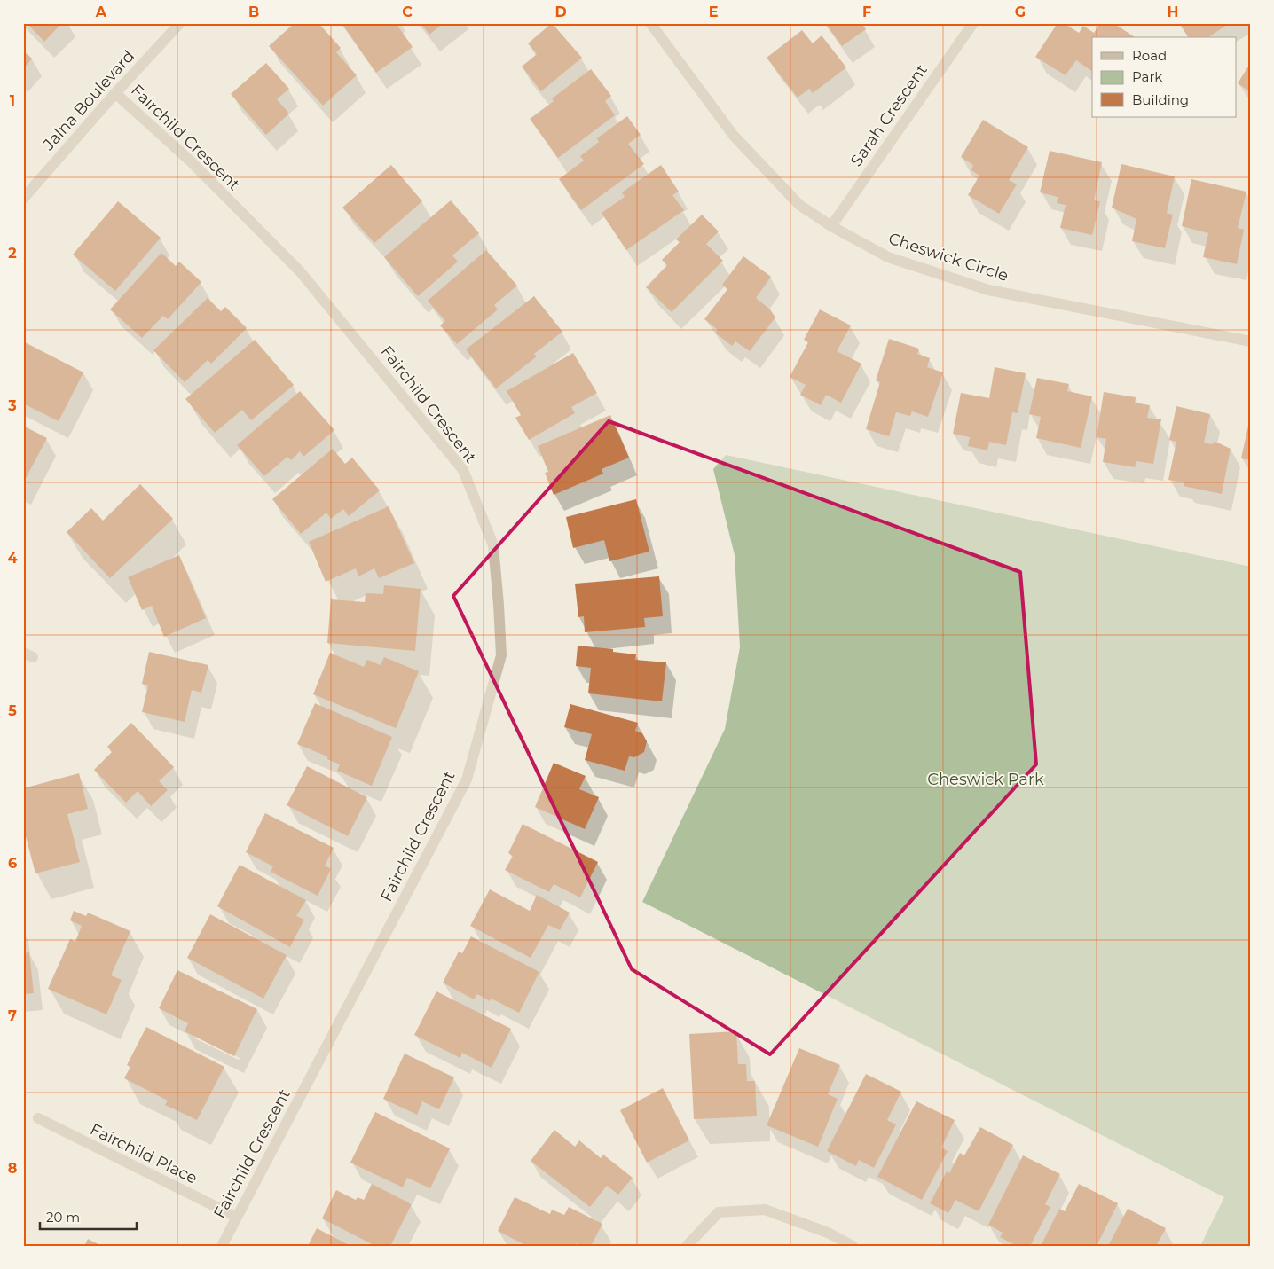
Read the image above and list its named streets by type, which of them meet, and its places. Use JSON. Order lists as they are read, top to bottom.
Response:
{
  "streets": {
    "street": [
      "Jalna Boulevard",
      "Sarah Crescent",
      "Fairchild Crescent",
      "Cheswick Circle",
      "Fairchild Place"
    ]
  },
  "crossings": [
    ["Jalna Boulevard", "Fairchild Crescent"],
    ["Sarah Crescent", "Cheswick Circle"],
    ["Fairchild Crescent", "Fairchild Place"]
  ],
  "parks": ["Cheswick Park"],
  "legend": ["Road", "Park", "Building"],
  "scale_bar": "20 m",
  "grid": {
    "columns": [
      "A",
      "B",
      "C",
      "D",
      "E",
      "F",
      "G",
      "H"
    ],
    "rows": [
      "1",
      "2",
      "3",
      "4",
      "5",
      "6",
      "7",
      "8"
    ]
  }
}
